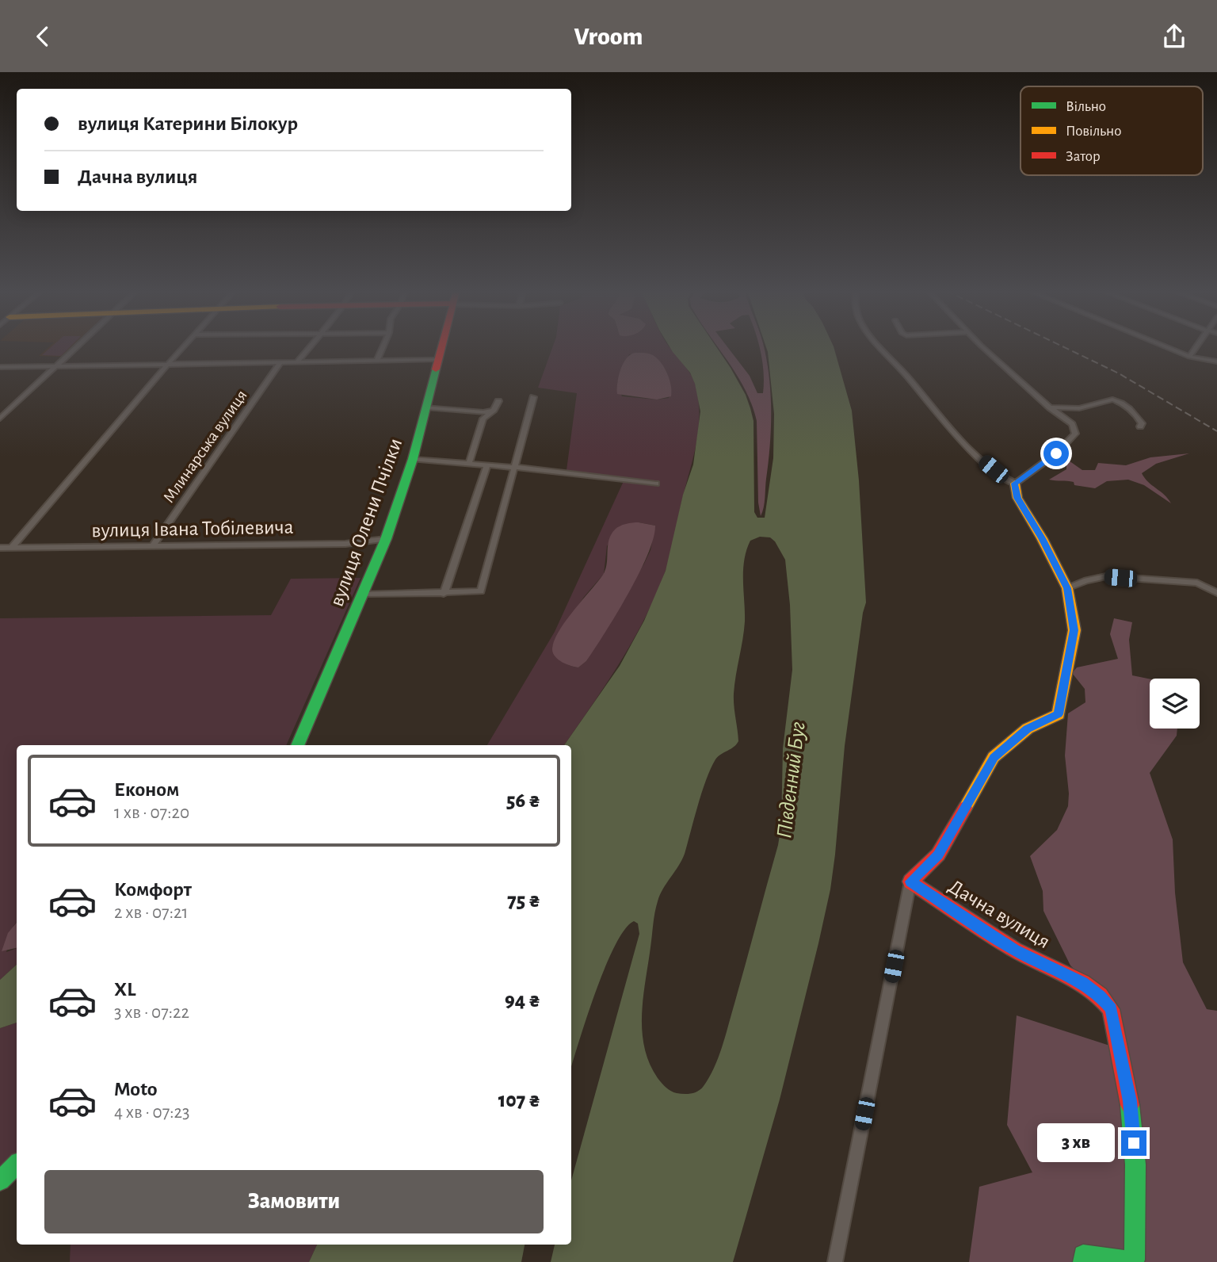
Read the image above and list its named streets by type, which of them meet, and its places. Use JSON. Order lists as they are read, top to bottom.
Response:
{
  "streets": {
    "street": [
      "Млинарська вулиця",
      "вулиця Олени Пчілки",
      "вулиця Івана Тобілевича",
      "Дачна вулиця"
    ]
  },
  "crossings": [
    ["Млинарська вулиця", "вулиця Івана Тобілевича"],
    ["вулиця Олени Пчілки", "вулиця Івана Тобілевича"]
  ],
  "water": ["Південний Буг"],
  "legend": ["Вільно", "Повільно", "Затор"],
  "page": {
    "header": "Vroom",
    "banner": ["вулиця Катерини Білокур", "Дачна вулиця"],
    "list": [
      {
        "name": "Економ",
        "note": "1 хв · 07:20",
        "value": "56 ₴"
      },
      {
        "name": "Комфорт",
        "note": "2 хв · 07:21",
        "value": "75 ₴"
      },
      {
        "name": "XL",
        "note": "3 хв · 07:22",
        "value": "94 ₴"
      },
      {
        "name": "Moto",
        "note": "4 хв · 07:23",
        "value": "107 ₴"
      }
    ],
    "bubble": "3 хв",
    "buttons": "Замовити"
  }
}
